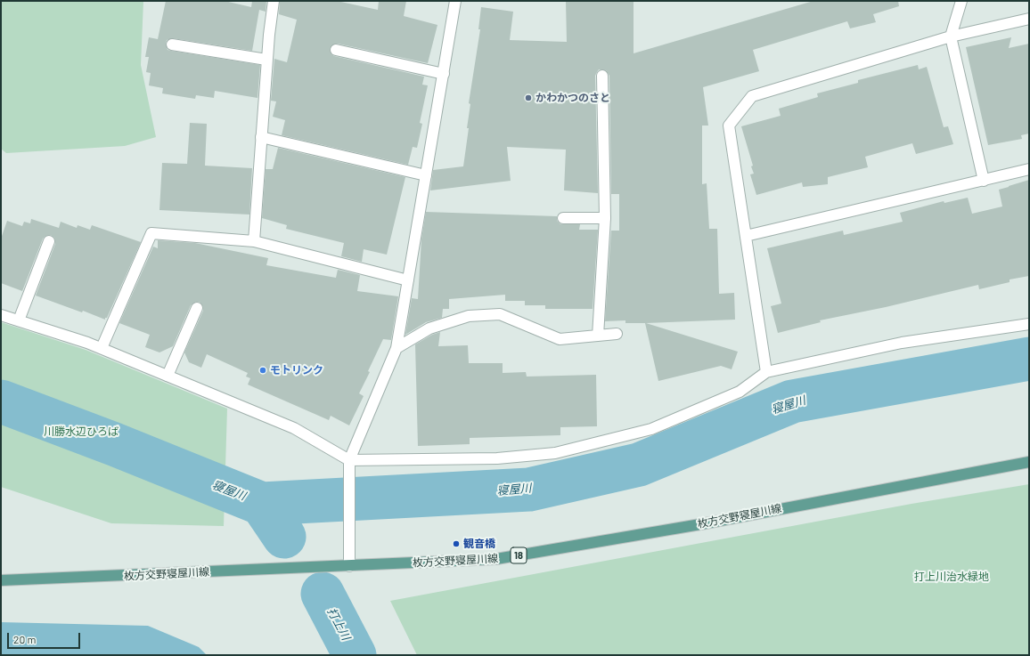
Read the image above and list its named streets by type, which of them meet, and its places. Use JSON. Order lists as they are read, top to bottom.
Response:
{
  "streets": {
    "main road": ["枚方交野寝屋川線", "18"]
  },
  "water": ["寝屋川", "打上川"],
  "parks": ["川勝水辺ひろば", "打上川治水緑地"],
  "places": ["かわかつのさと", "モトリンク", "観音橋"],
  "scale_bar": "20 m"
}
